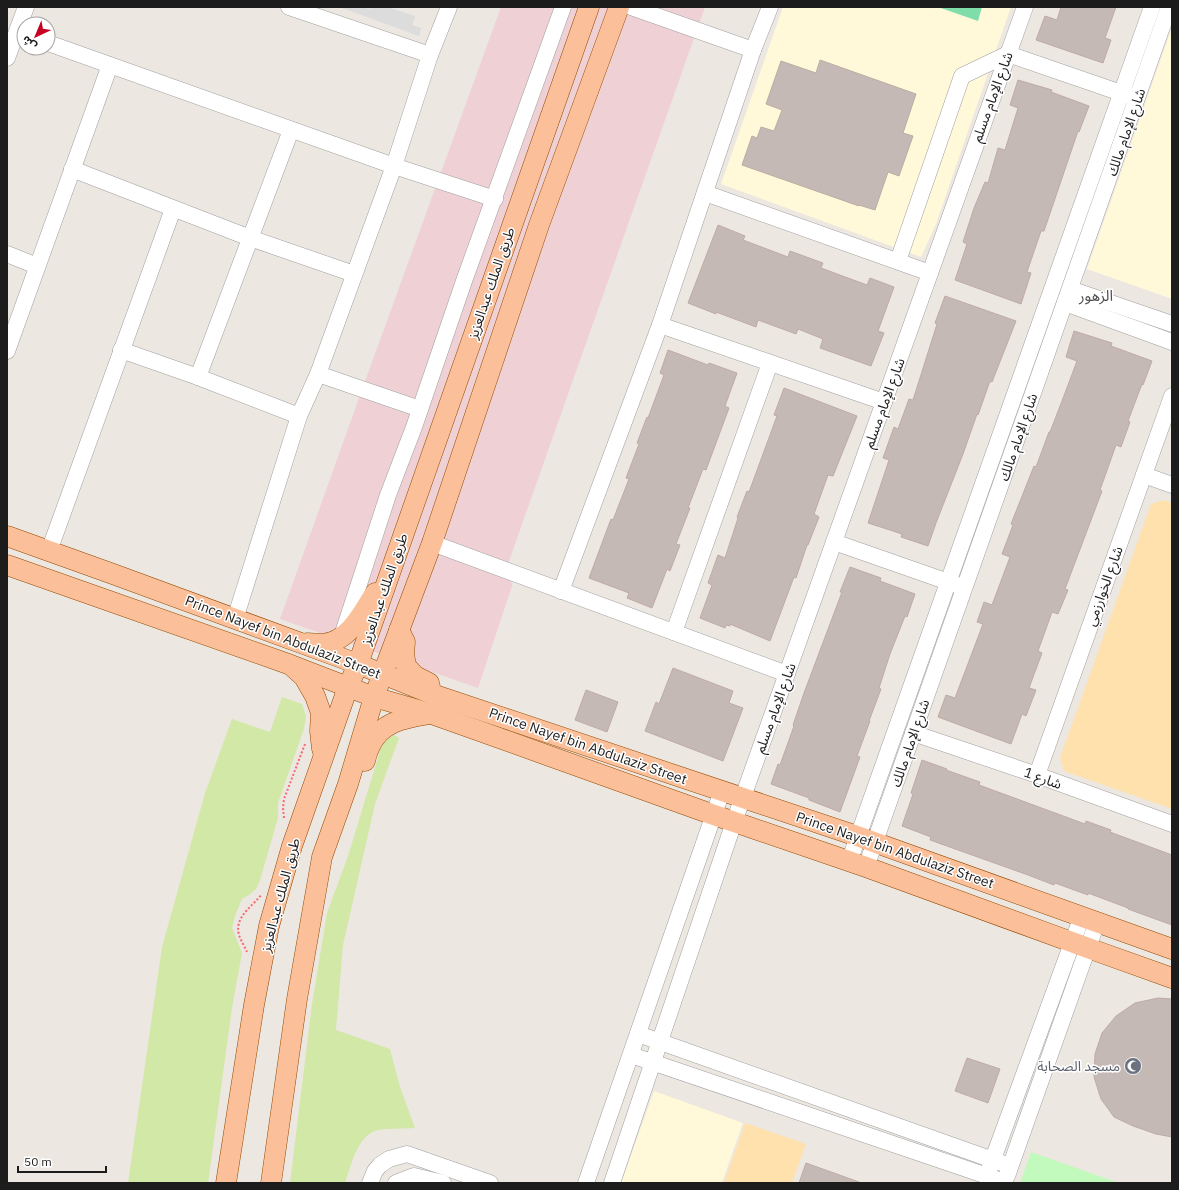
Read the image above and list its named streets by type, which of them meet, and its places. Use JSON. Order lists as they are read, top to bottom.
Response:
{
  "streets": {
    "main road": ["طريق الملك عبدالعزيز", "Prince Nayef bin Abdulaziz Street"],
    "street": [
      "شارع الإمام مسلم",
      "شارع الإمام مالك",
      "شارع الخوارزمي",
      "شارع 1"
    ]
  },
  "crossings": [
    ["شارع الإمام مسلم", "Prince Nayef bin Abdulaziz Street"],
    ["شارع الإمام مالك", "Prince Nayef bin Abdulaziz Street"],
    ["شارع الإمام مالك", "شارع 1"],
    ["طريق الملك عبدالعزيز", "Prince Nayef bin Abdulaziz Street"],
    ["شارع الخوارزمي", "شارع 1"]
  ],
  "districts": ["الزهور"],
  "places": {
    "mosque": ["مسجد الصحابة"]
  },
  "scale_bar": "50 m",
  "north": "bottom left"
}
